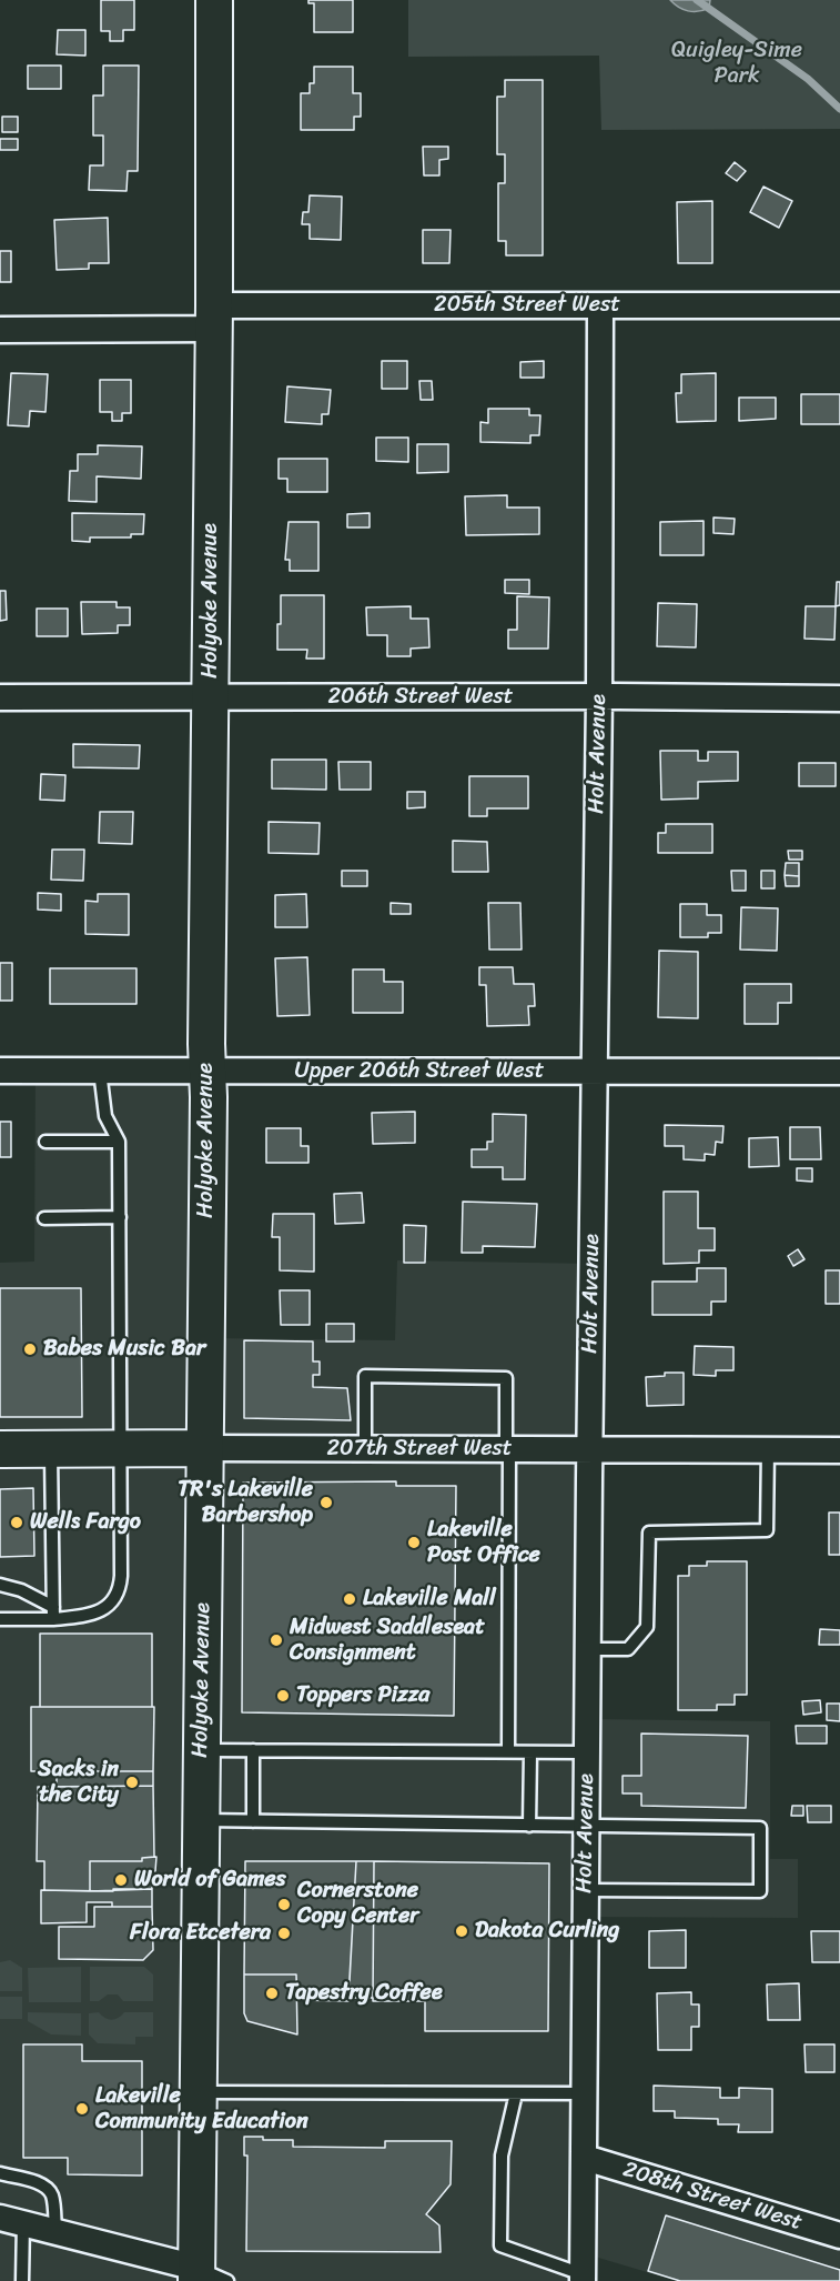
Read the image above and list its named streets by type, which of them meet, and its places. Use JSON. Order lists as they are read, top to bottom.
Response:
{
  "streets": {
    "street": [
      "205th Street West",
      "Holyoke Avenue",
      "206th Street West",
      "Holt Avenue",
      "Upper 206th Street West",
      "207th Street West",
      "208th Street West"
    ]
  },
  "crossings": [
    ["205th Street West", "Holyoke Avenue"],
    ["205th Street West", "Holt Avenue"],
    ["Holyoke Avenue", "206th Street West"],
    ["Holyoke Avenue", "Upper 206th Street West"],
    ["Holyoke Avenue", "207th Street West"],
    ["206th Street West", "Holt Avenue"],
    ["Holt Avenue", "Upper 206th Street West"],
    ["Holt Avenue", "207th Street West"],
    ["Holt Avenue", "208th Street West"]
  ],
  "parks": ["Quigley-Sime Park"],
  "places": [
    "Babes Music Bar",
    "TR's Lakeville Barbershop",
    "Wells Fargo",
    "Lakeville Post Office",
    "Lakeville Mall",
    "Midwest Saddleseat Consignment",
    "Toppers Pizza",
    "Sacks in the City",
    "World of Games",
    "Cornerstone Copy Center",
    "Dakota Curling",
    "Flora Etcetera",
    "Tapestry Coffee",
    "Lakeville Community Education"
  ]
}
